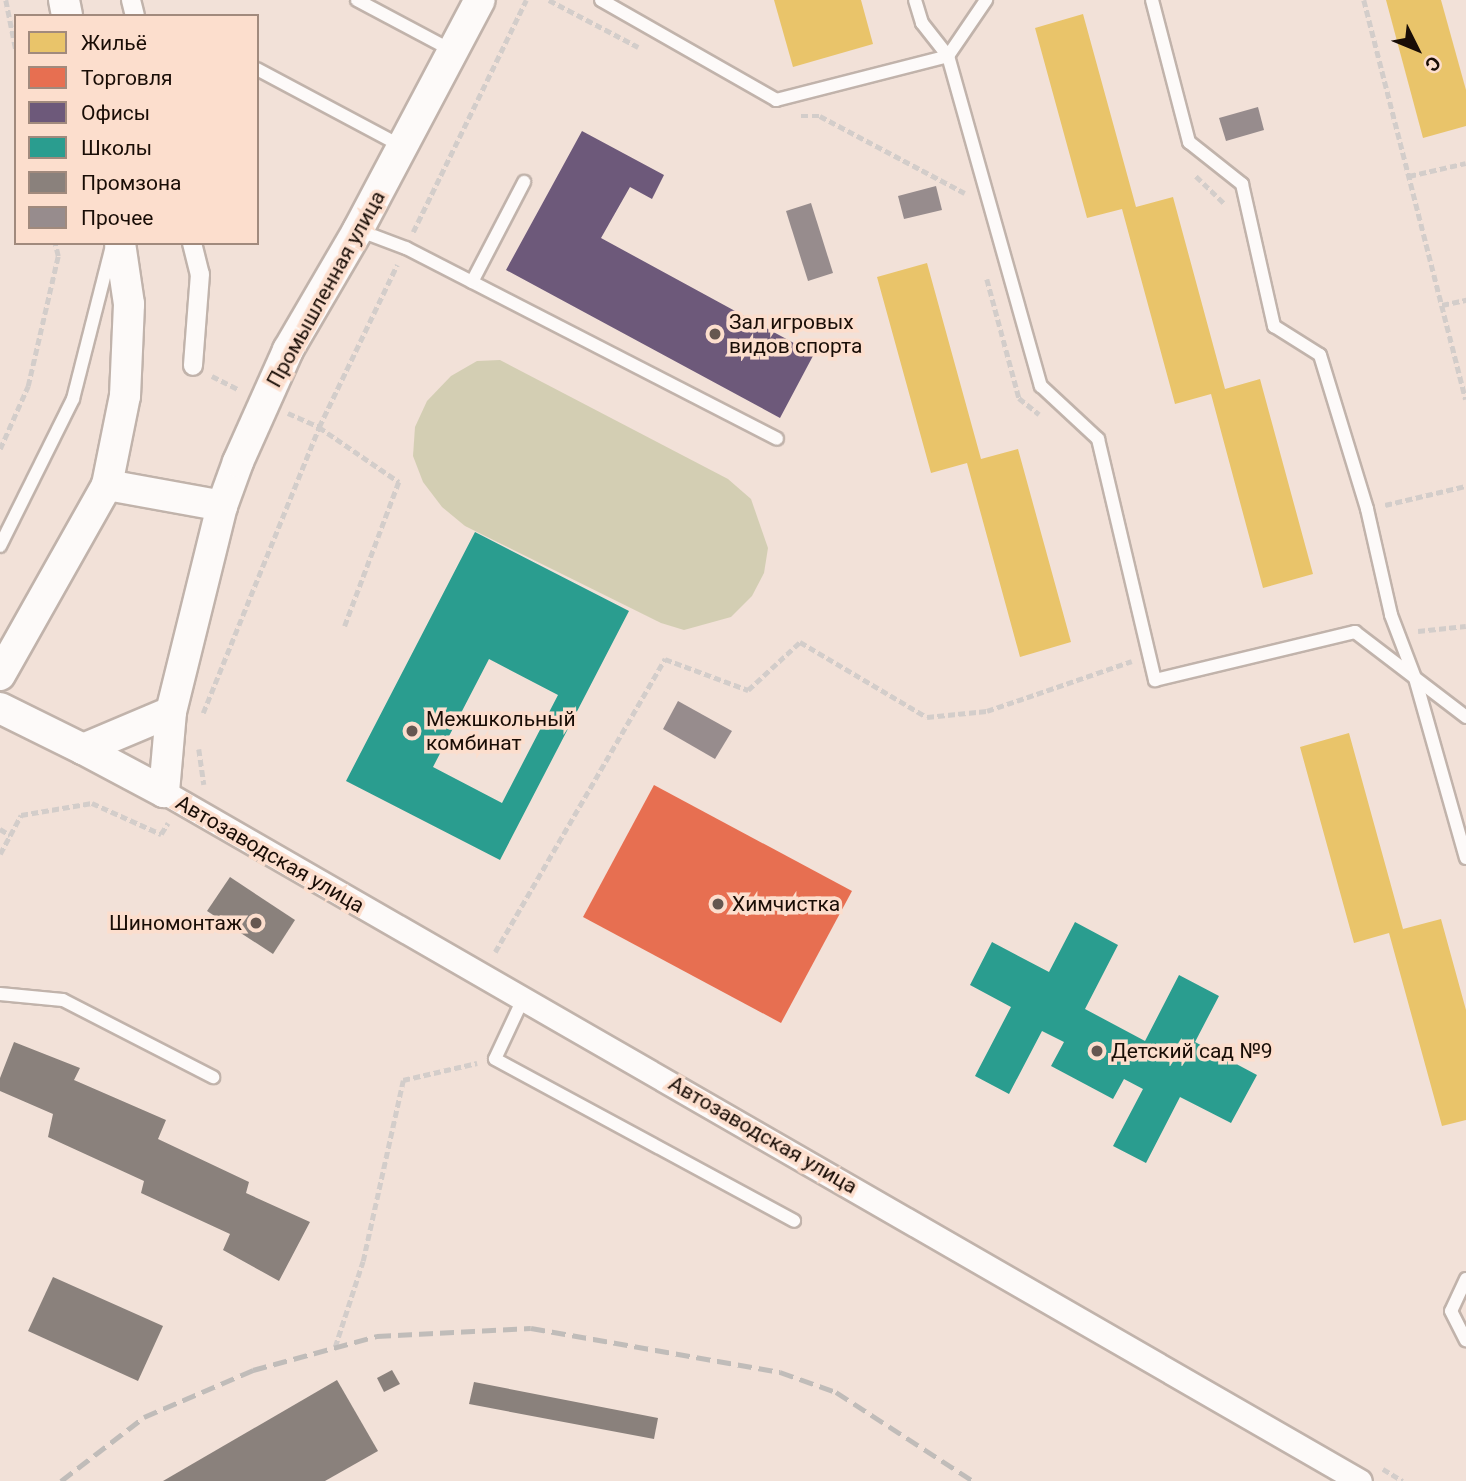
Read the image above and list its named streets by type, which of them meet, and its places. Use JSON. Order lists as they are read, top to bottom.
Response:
{
  "streets": {
    "street": ["Промышленная улица", "Автозаводская улица"]
  },
  "crossings": [
    ["Промышленная улица", "Автозаводская улица"]
  ],
  "places": [
    "Зал игровых видов спорта",
    "Межшкольный комбинат",
    "Химчистка",
    "Шиномонтаж",
    "Детский сад №9"
  ],
  "legend": [
    "Жильё",
    "Торговля",
    "Офисы",
    "Школы",
    "Промзона",
    "Прочее"
  ],
  "north": "bottom right"
}
